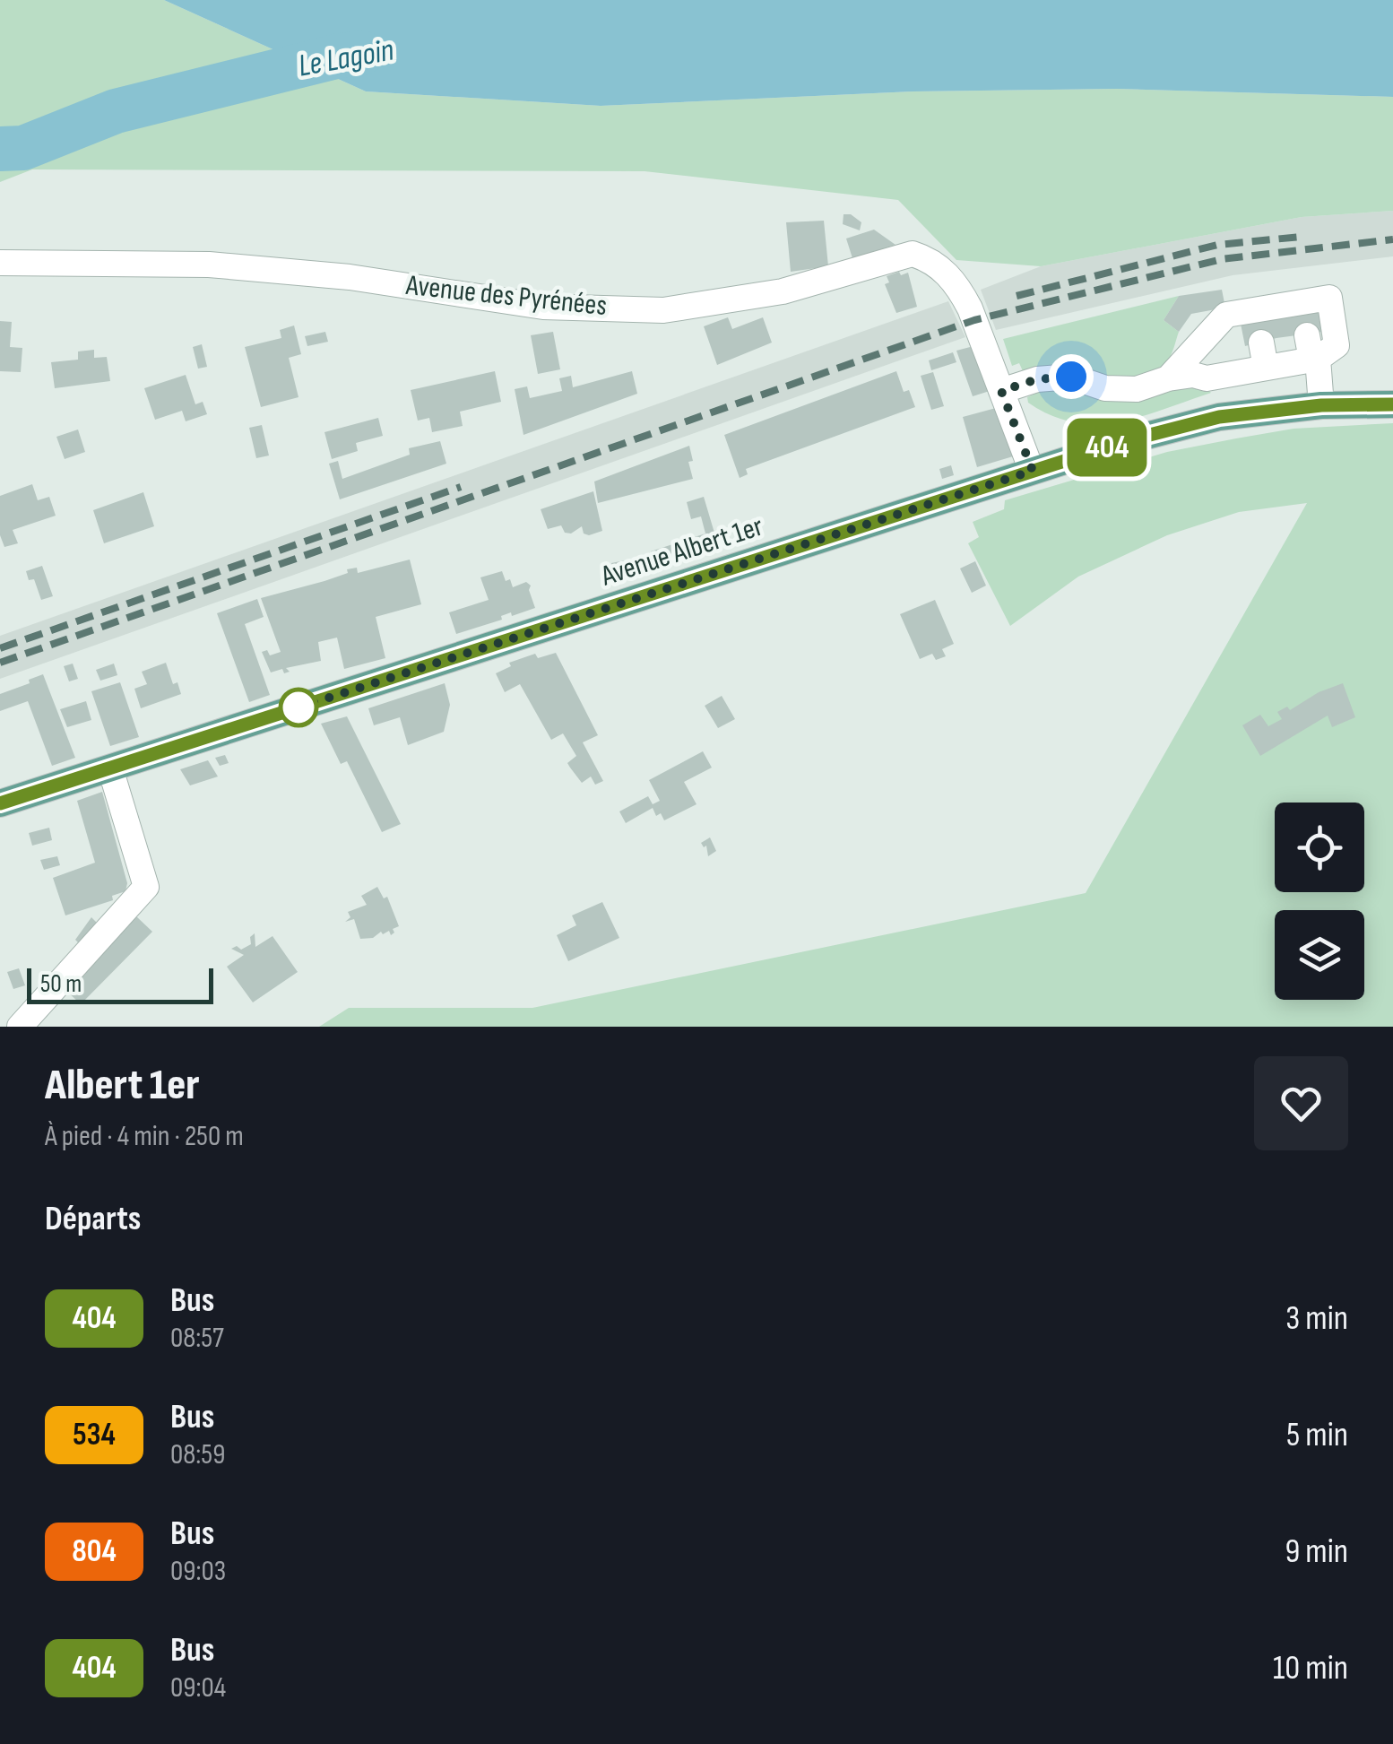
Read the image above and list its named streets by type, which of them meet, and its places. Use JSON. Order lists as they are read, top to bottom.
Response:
{
  "streets": {
    "main road": ["Avenue Albert 1er"],
    "street": ["Avenue des Pyrénées"]
  },
  "crossings": [
    ["Avenue des Pyrénées", "Avenue Albert 1er"]
  ],
  "water": ["Le Lagoin"],
  "lines": ["bus line 404"],
  "scale_bar": "50 m",
  "page": {
    "on_map": "404",
    "scale": "50 m",
    "heading": [
      ["Albert 1er", "À pied · 4 min · 250 m"],
      "Départs"
    ],
    "list": [
      {
        "mark": "404",
        "name": "Bus",
        "note": "08:57",
        "value": "3 min"
      },
      {
        "mark": "534",
        "name": "Bus",
        "note": "08:59",
        "value": "5 min"
      },
      {
        "mark": "804",
        "name": "Bus",
        "note": "09:03",
        "value": "9 min"
      },
      {
        "mark": "404",
        "name": "Bus",
        "note": "09:04",
        "value": "10 min"
      }
    ]
  }
}
